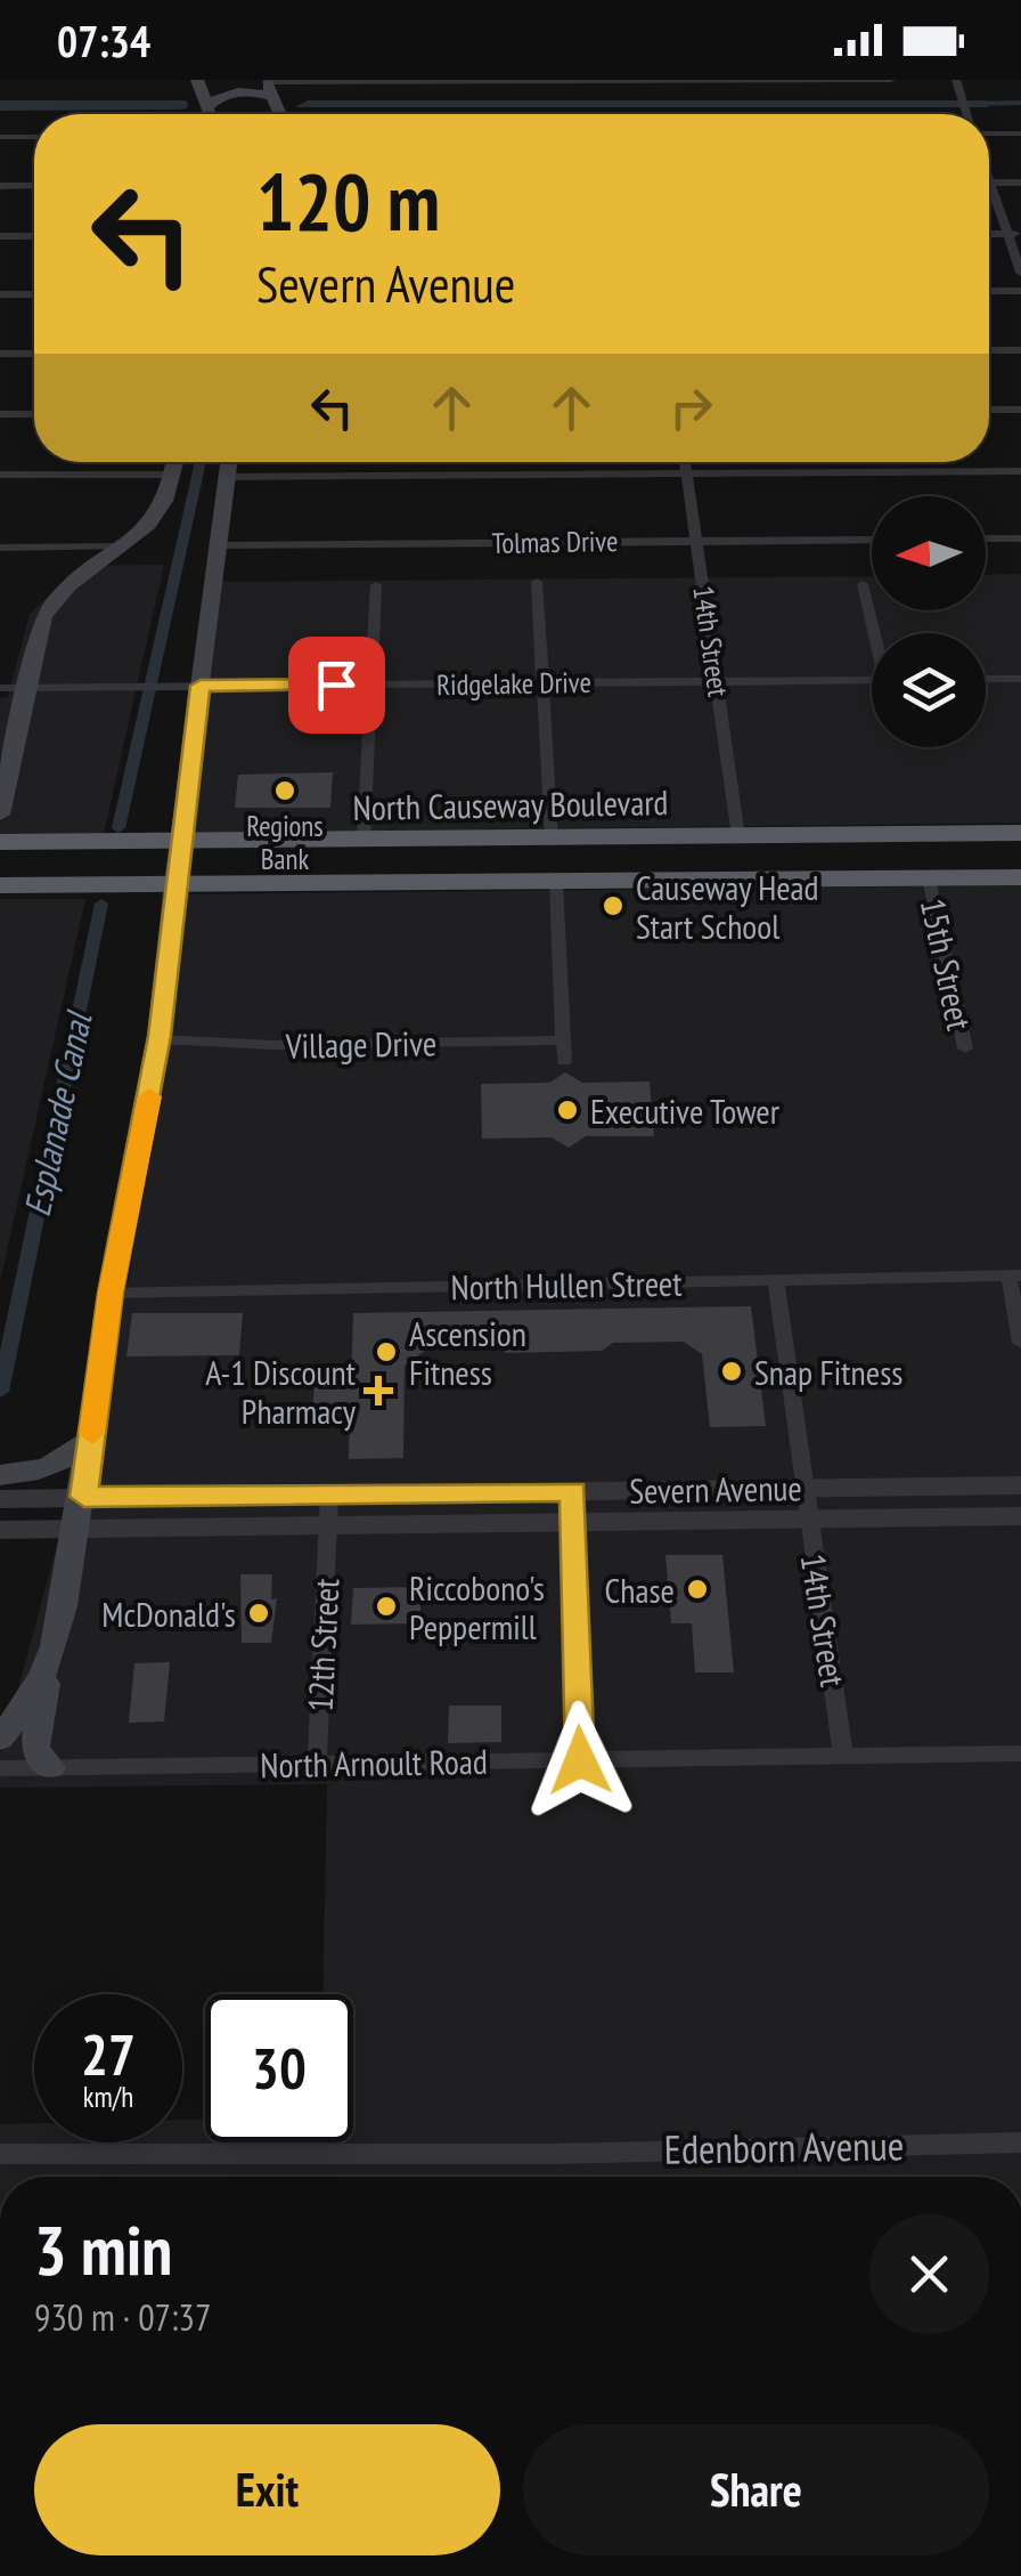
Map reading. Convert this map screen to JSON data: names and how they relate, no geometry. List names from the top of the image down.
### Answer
{
  "streets": {
    "highway": ["North Causeway Boulevard"],
    "street": [
      "Tolmas Drive",
      "14th Street",
      "Ridgelake Drive",
      "15th Street",
      "Village Drive",
      "North Hullen Street",
      "Severn Avenue",
      "12th Street",
      "North Arnoult Road",
      "Edenborn Avenue"
    ]
  },
  "crossings": [
    ["Tolmas Drive", "14th Street"],
    ["14th Street", "Ridgelake Drive"],
    ["14th Street", "North Causeway Boulevard"],
    ["14th Street", "North Hullen Street"],
    ["14th Street", "Severn Avenue"],
    ["14th Street", "North Arnoult Road"],
    ["Severn Avenue", "12th Street"],
    ["12th Street", "North Arnoult Road"]
  ],
  "water": ["Esplanade Canal"],
  "places": {
    "other": [
      "Regions Bank",
      "Causeway Head Start School",
      "Executive Tower",
      "Ascension Fitness",
      "Snap Fitness",
      "Chase",
      "Riccobono's Peppermill",
      "McDonald's"
    ],
    "health": ["A-1 Discount Pharmacy"]
  },
  "north": "left",
  "page": {
    "status": "07:34",
    "turn": ["120 m", "Severn Avenue"],
    "speed": "27 km/h",
    "limit": "30",
    "heading": ["3 min", "930 m · 07:37"],
    "buttons": ["Exit", "Share"]
  }
}
